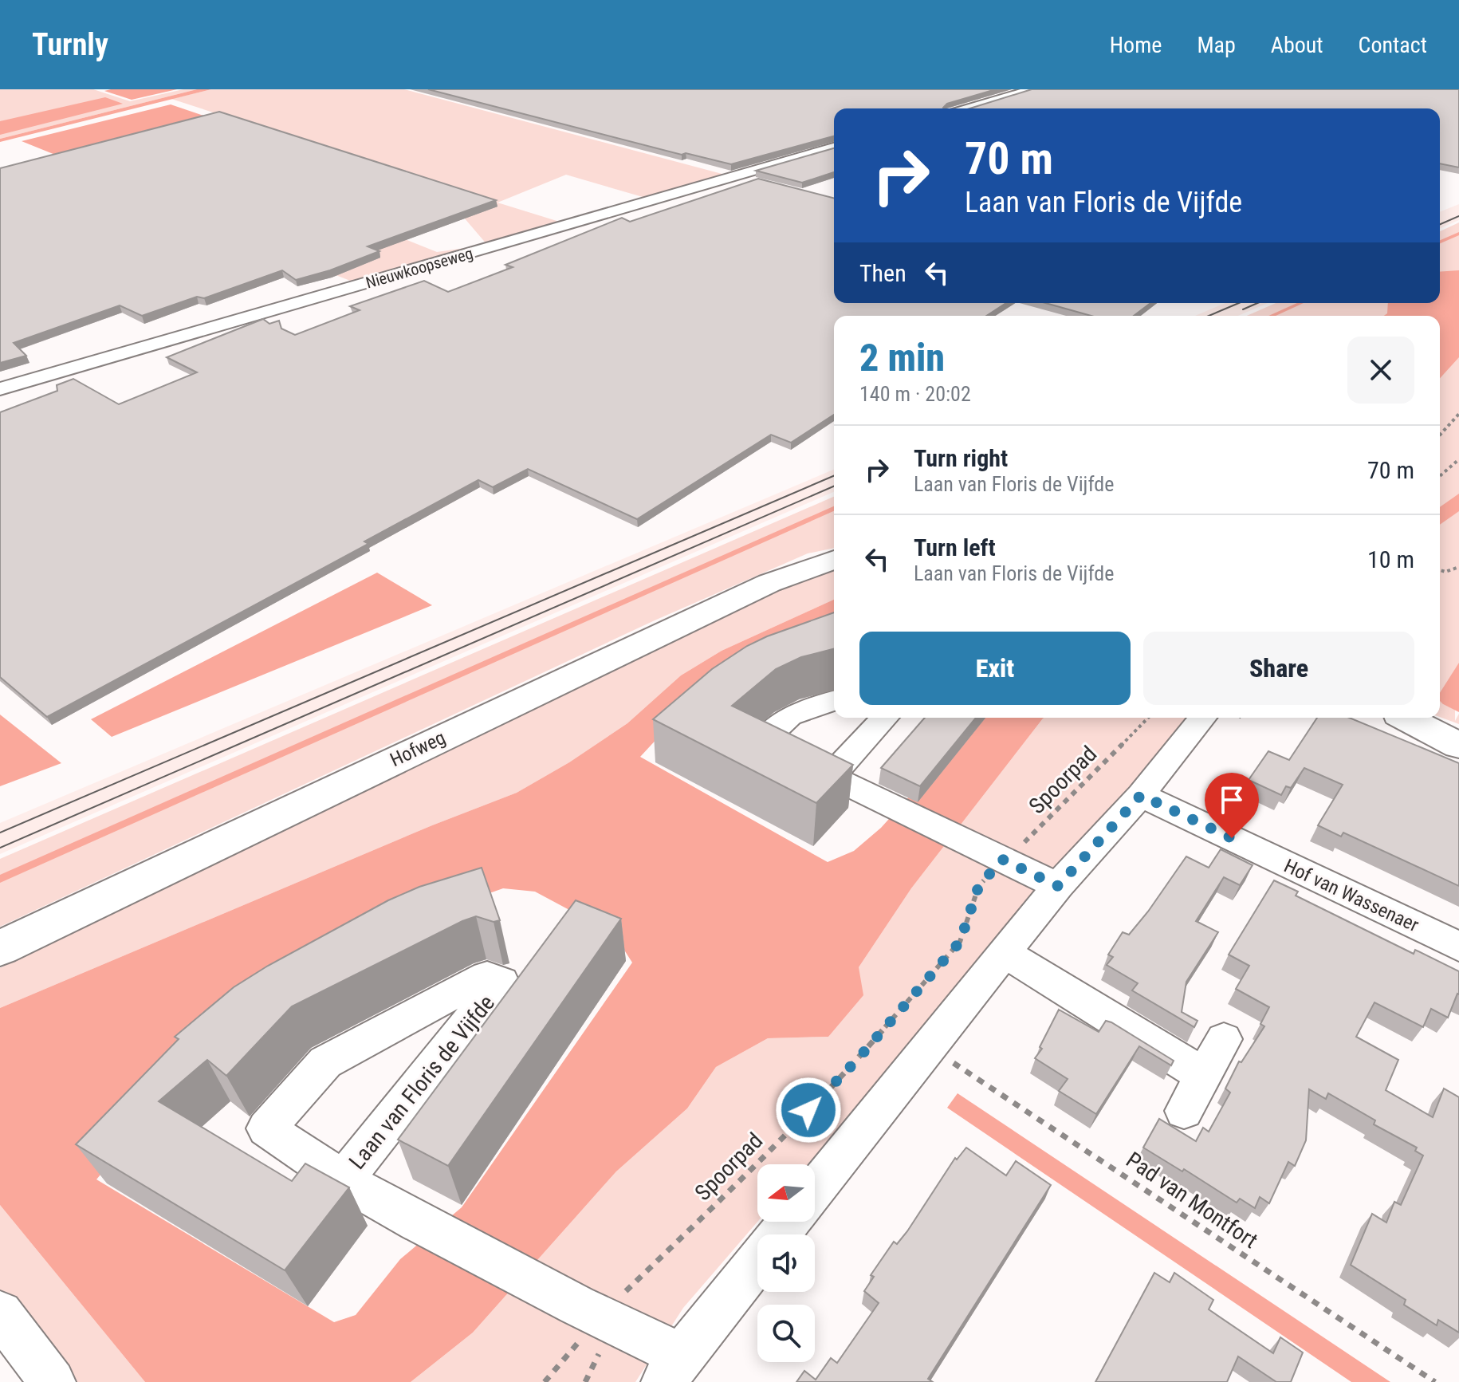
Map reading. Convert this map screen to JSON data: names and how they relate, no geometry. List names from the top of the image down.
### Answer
{
  "streets": {
    "main road": ["Hofweg"],
    "street": ["Nieuwkoopseweg", "Hof van Wassenaer", "Laan van Floris de Vijfde"],
    "path": ["Spoorpad", "Pad van Montfort"]
  },
  "crossings": [
    ["Spoorpad", "Laan van Floris de Vijfde"]
  ],
  "north": "left",
  "page": {
    "header": "Turnly",
    "nav": [
      "Home",
      "Map",
      "About",
      "Contact"
    ],
    "turn": ["70 m", "Laan van Floris de Vijfde"],
    "then": "Then",
    "heading": ["2 min", "140 m · 20:02"],
    "list": [
      {
        "name": "Turn right",
        "note": "Laan van Floris de Vijfde",
        "value": "70 m"
      },
      {
        "name": "Turn left",
        "note": "Laan van Floris de Vijfde",
        "value": "10 m"
      }
    ],
    "buttons": ["Exit", "Share"]
  }
}
